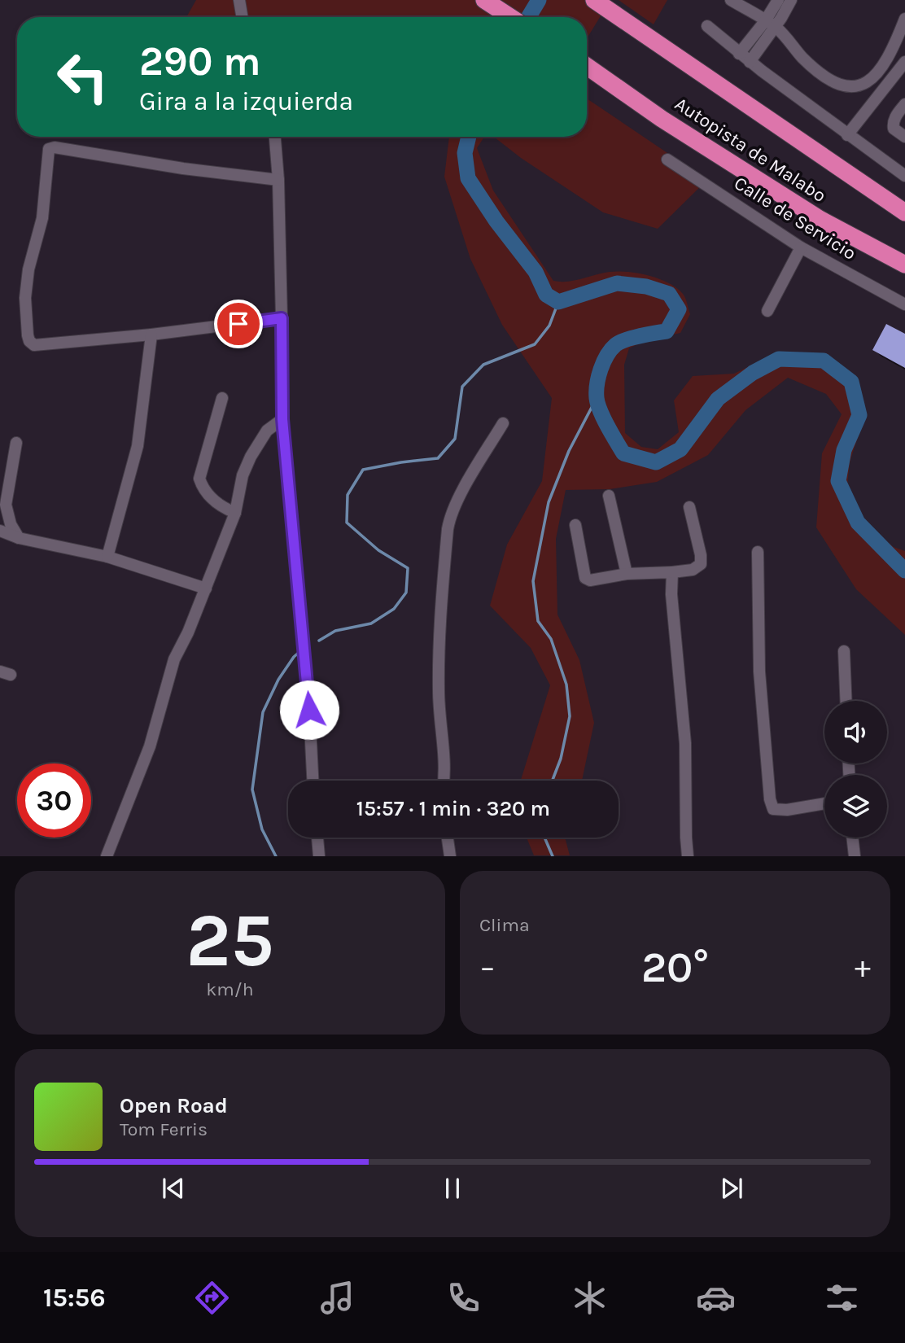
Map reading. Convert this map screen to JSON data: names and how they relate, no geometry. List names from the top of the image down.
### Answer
{
  "streets": {
    "highway": ["Autopista de Malabo"],
    "street": ["Calle de Servicio"]
  },
  "page": {
    "turn": ["290 m", "Gira a la izquierda"],
    "limit": "30",
    "trip": "15:57 · 1 min · 320 m",
    "tile": [
      ["25", "km/h"],
      "Clima"
    ],
    "heat": ["−", "20°", "+"],
    "song": ["Open Road", "Tom Ferris"],
    "tabs": "15:56"
  }
}
